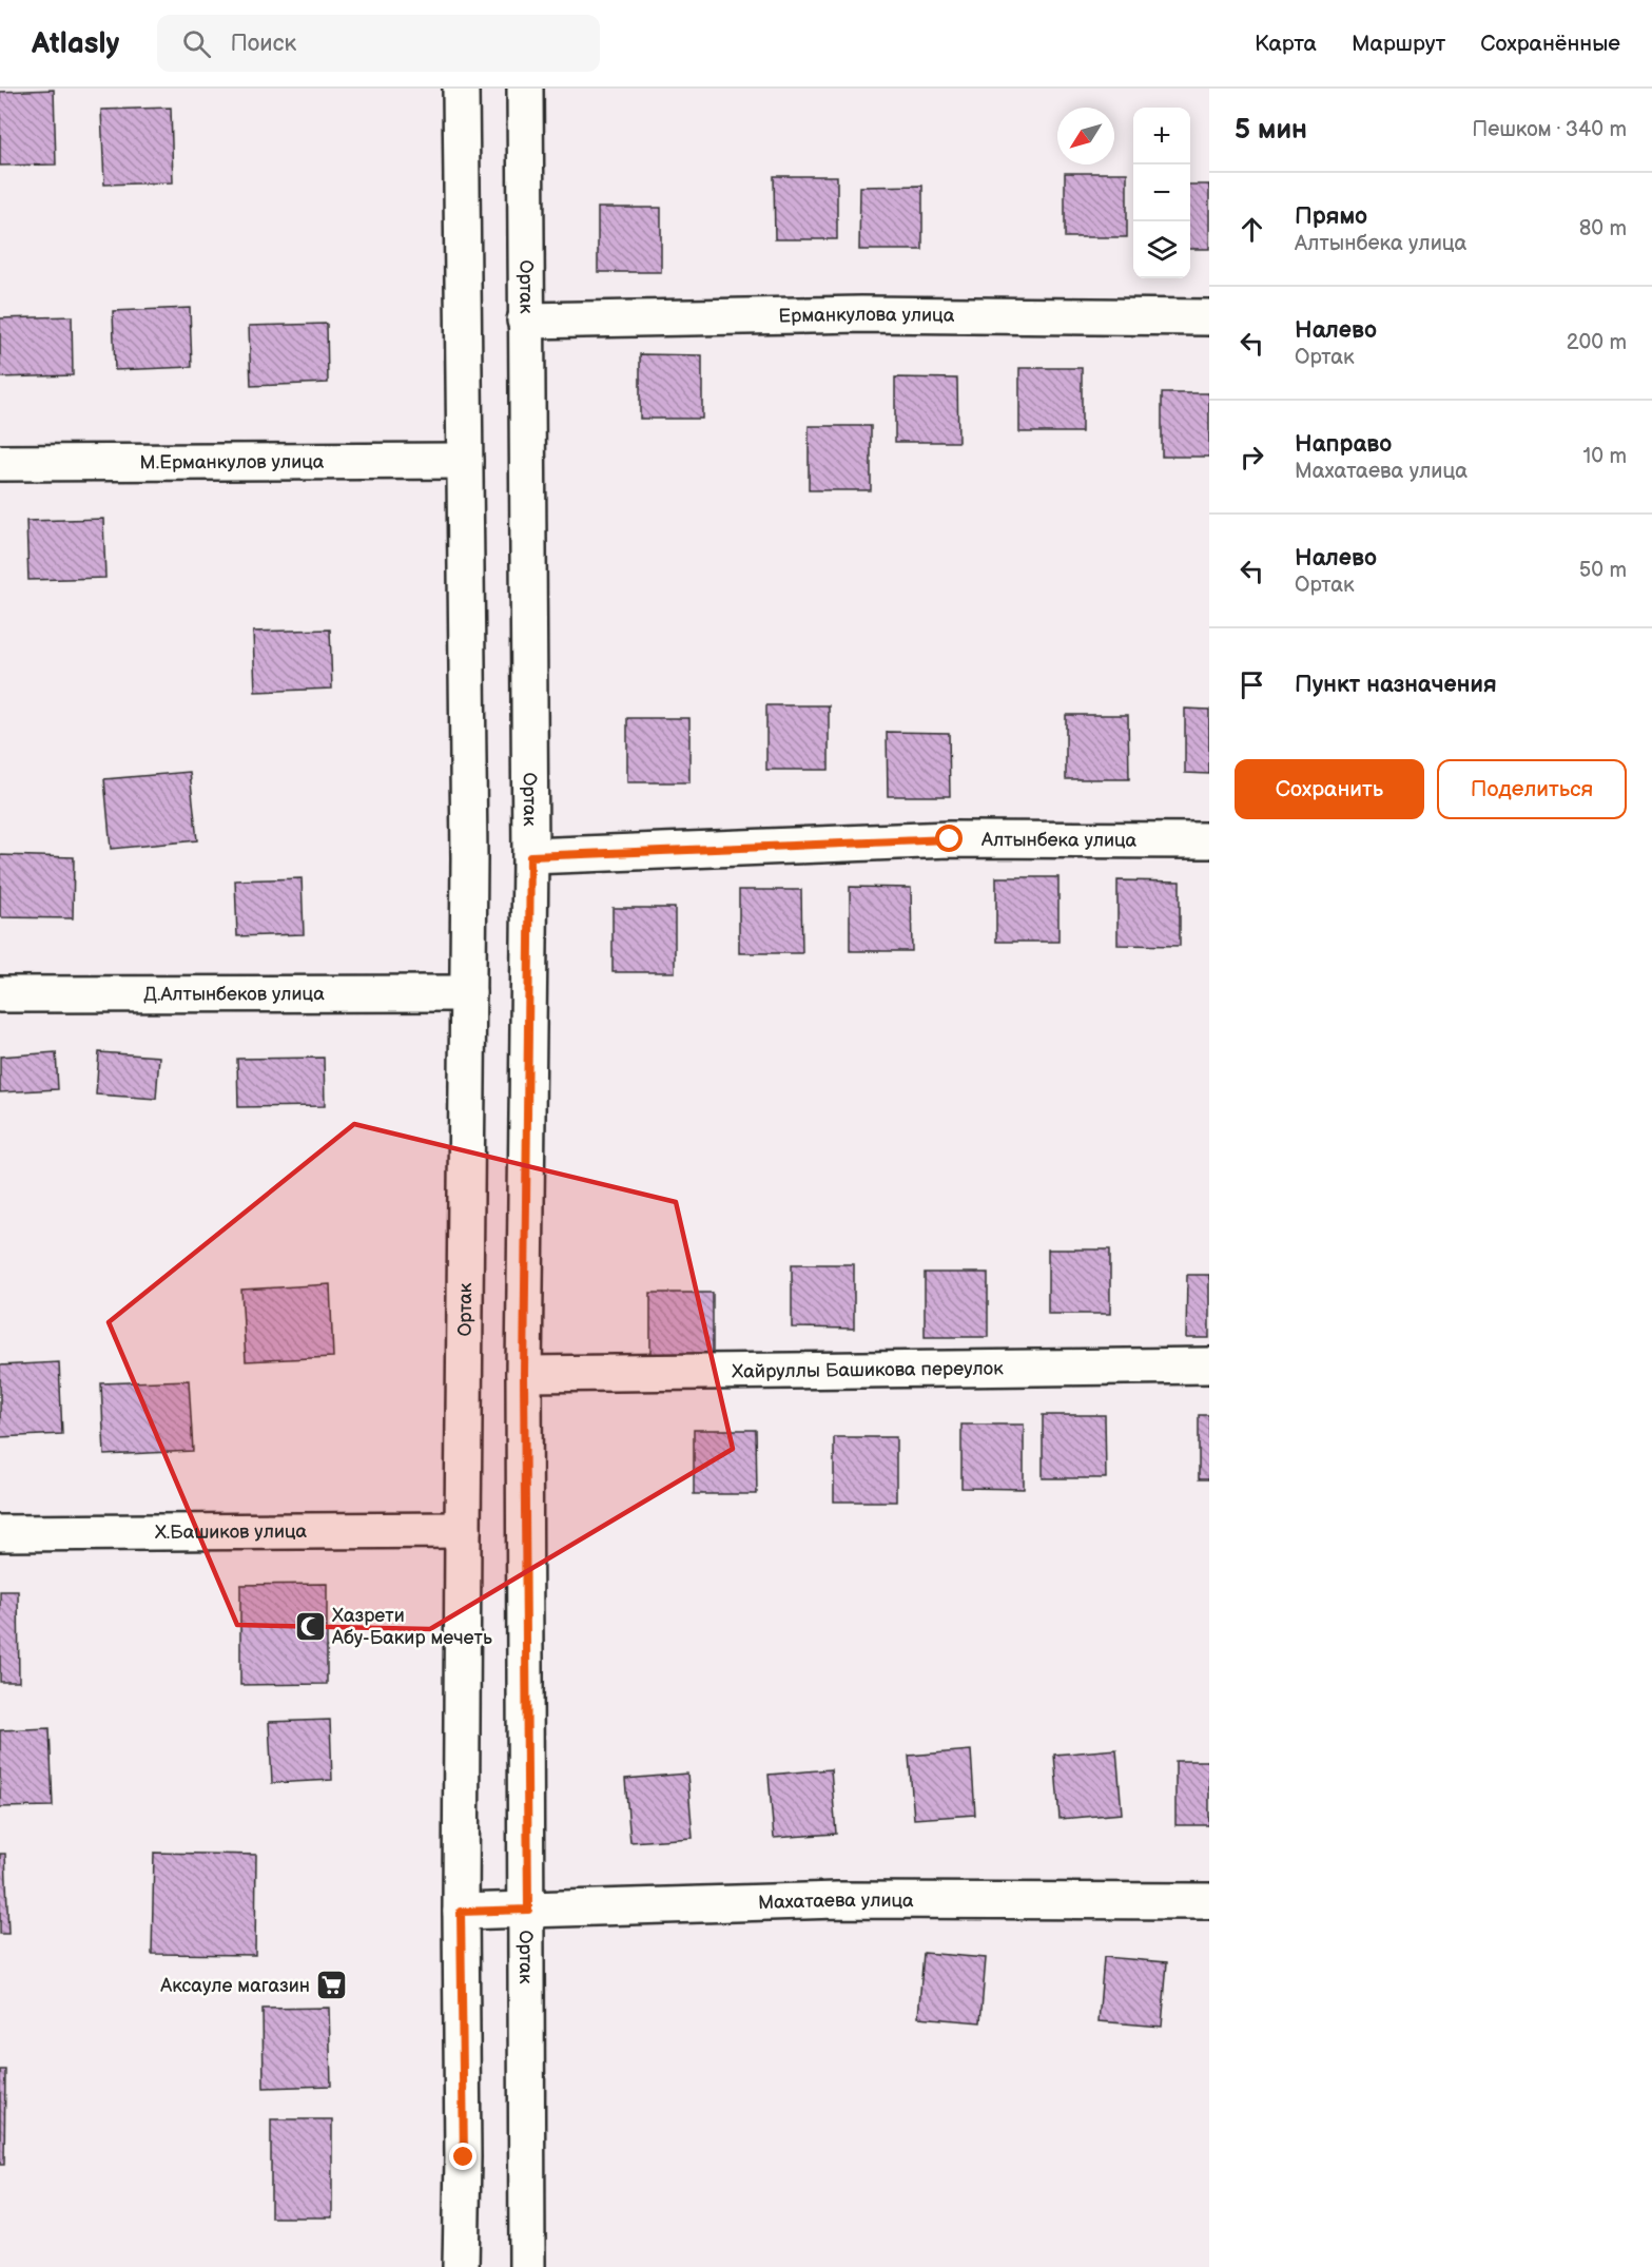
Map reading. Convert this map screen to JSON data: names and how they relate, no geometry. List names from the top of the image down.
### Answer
{
  "streets": {
    "street": [
      "Ортак",
      "Ерманкулова улица",
      "М.Ерманкулов улица",
      "Алтынбека улица",
      "Д.Алтынбеков улица",
      "Хайруллы Башикова переулок",
      "Х.Башиков улица",
      "Махатаева улица"
    ]
  },
  "crossings": [
    ["Ортак", "Ерманкулова улица"],
    ["Ортак", "М.Ерманкулов улица"],
    ["Ортак", "Алтынбека улица"],
    ["Ортак", "Д.Алтынбеков улица"],
    ["Ортак", "Хайруллы Башикова переулок"],
    ["Ортак", "Х.Башиков улица"],
    ["Ортак", "Махатаева улица"]
  ],
  "places": {
    "mosque": ["Хазрети Абу-Бакир мечеть"],
    "supermarket": ["Аксауле магазин"]
  },
  "north": "bottom left",
  "page": {
    "header": "Atlasly",
    "search": "Поиск",
    "nav": ["Карта", "Маршрут", "Сохранённые"],
    "heading": ["5 мин", "Пешком · 340 m"],
    "map_buttons": ["+", "−"],
    "list": [
      ["Прямо", "Алтынбека улица", "80 m"],
      ["Налево", "Ортак", "200 m"],
      ["Направо", "Махатаева улица", "10 m"],
      ["Налево", "Ортак", "50 m"],
      "Пункт назначения"
    ],
    "buttons": ["Сохранить", "Поделиться"]
  }
}
